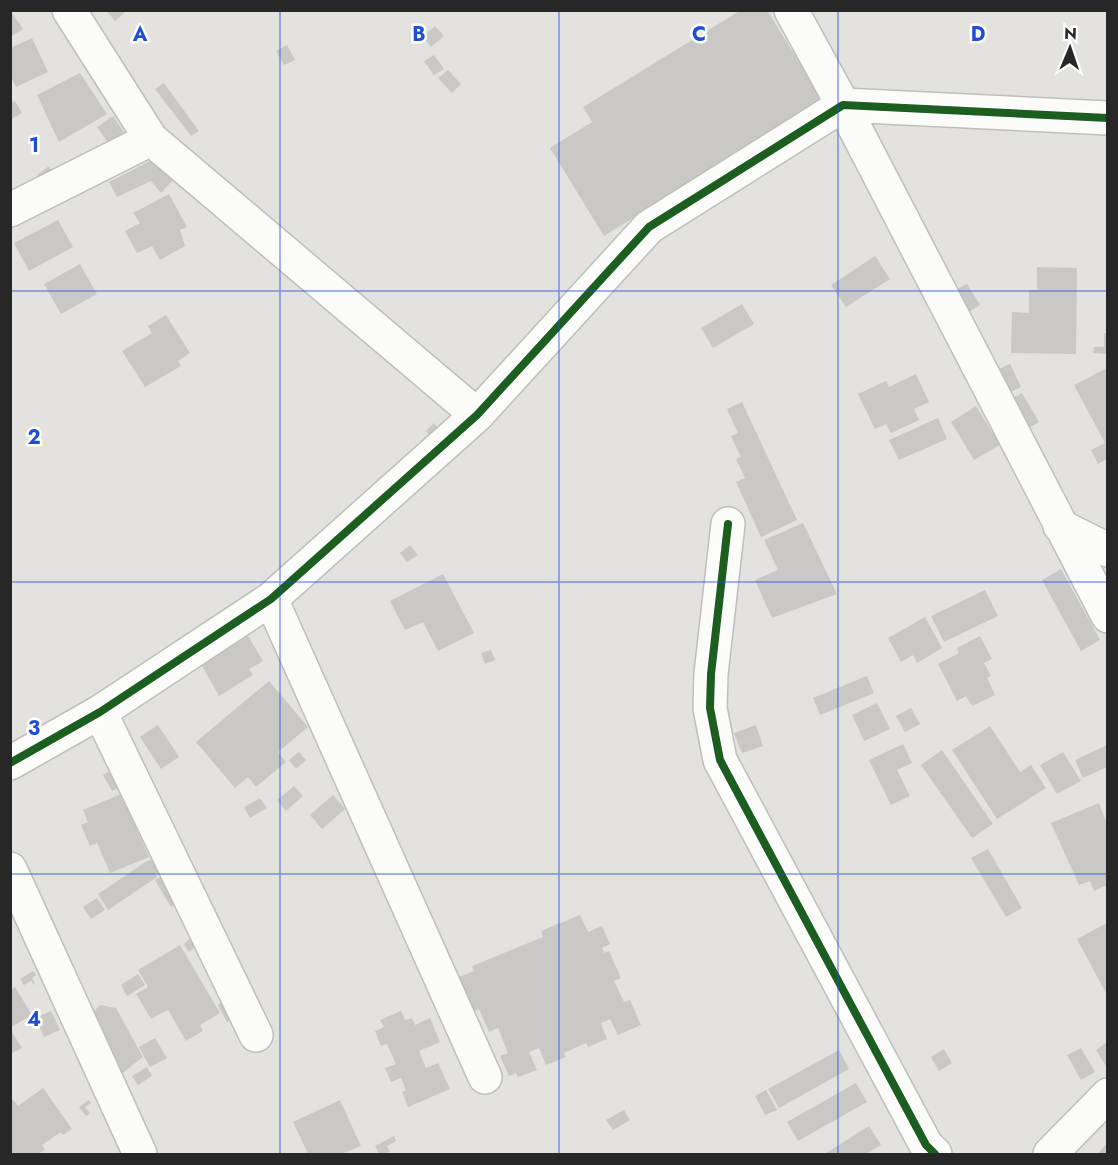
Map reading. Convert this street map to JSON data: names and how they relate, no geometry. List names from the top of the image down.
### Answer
{
  "north": "top",
  "grid": {
    "columns": [
      "A",
      "B",
      "C",
      "D"
    ],
    "rows": [
      "1",
      "2",
      "3",
      "4"
    ]
  }
}
